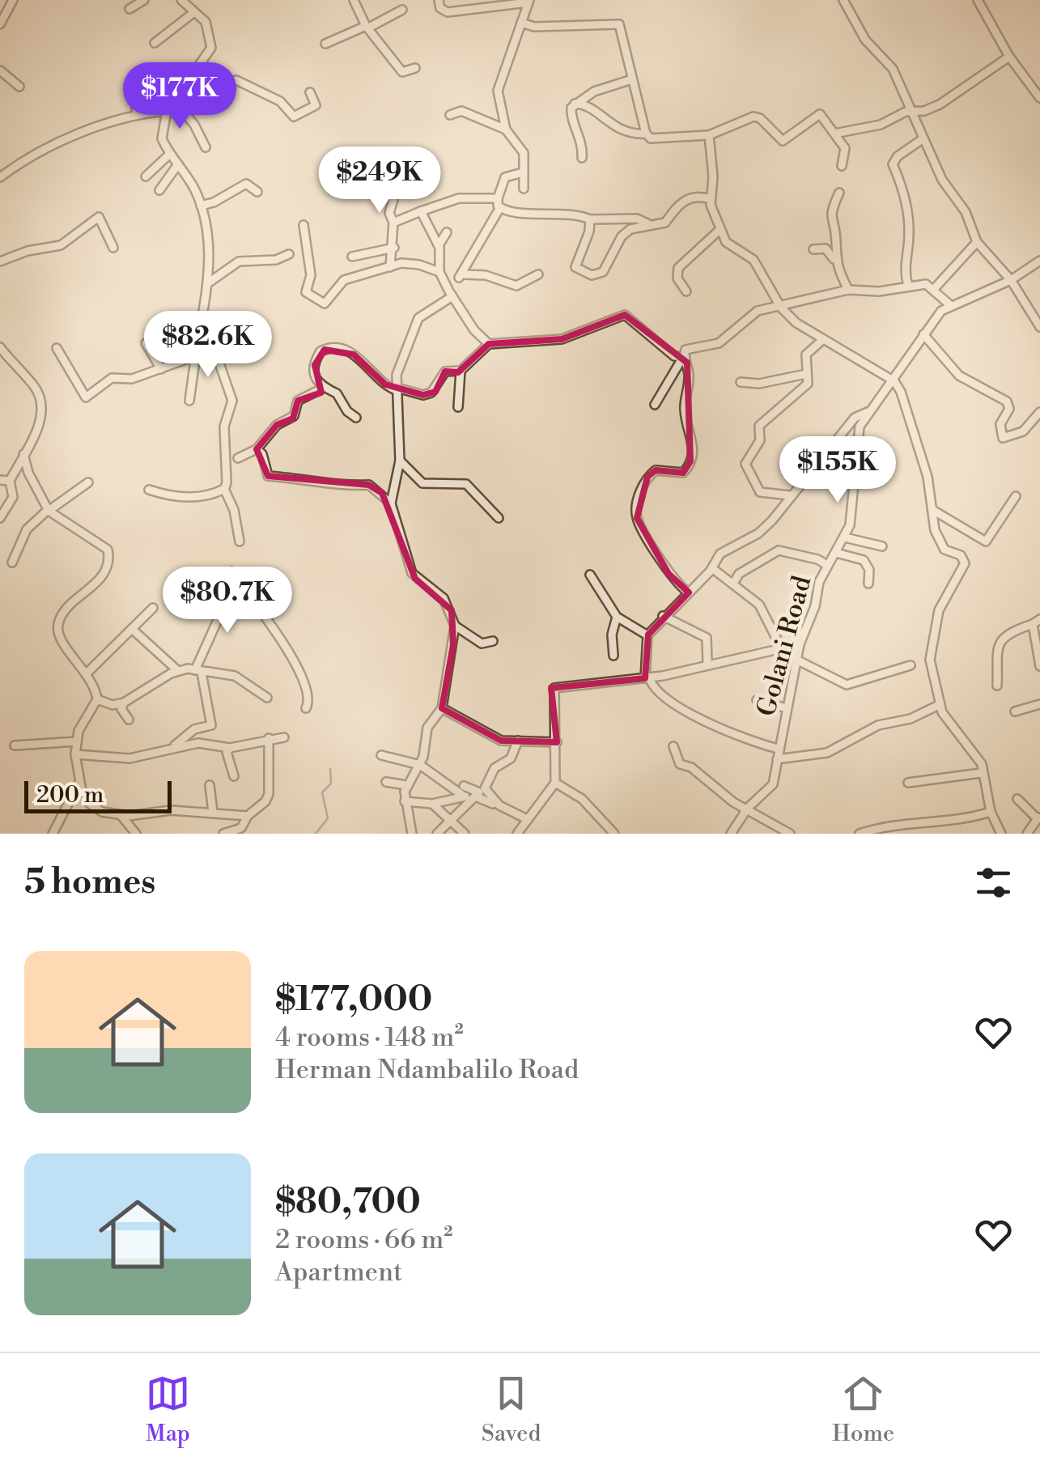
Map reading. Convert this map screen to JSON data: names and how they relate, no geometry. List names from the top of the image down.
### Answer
{
  "streets": {
    "street": ["Golani Road"]
  },
  "scale_bar": "200 m",
  "page": {
    "price": [
      "$177K",
      "$249K",
      "$82.6K",
      "$155K",
      "$80.7K"
    ],
    "scale": "200 m",
    "heading": "5 homes",
    "list": [
      {
        "name": "$177,000",
        "note": "4 rooms · 148 m² · Herman Ndambalilo Road"
      },
      {
        "name": "$80,700",
        "note": "2 rooms · 66 m² · Apartment"
      }
    ],
    "tabs": ["Map", "Saved", "Home"]
  }
}
